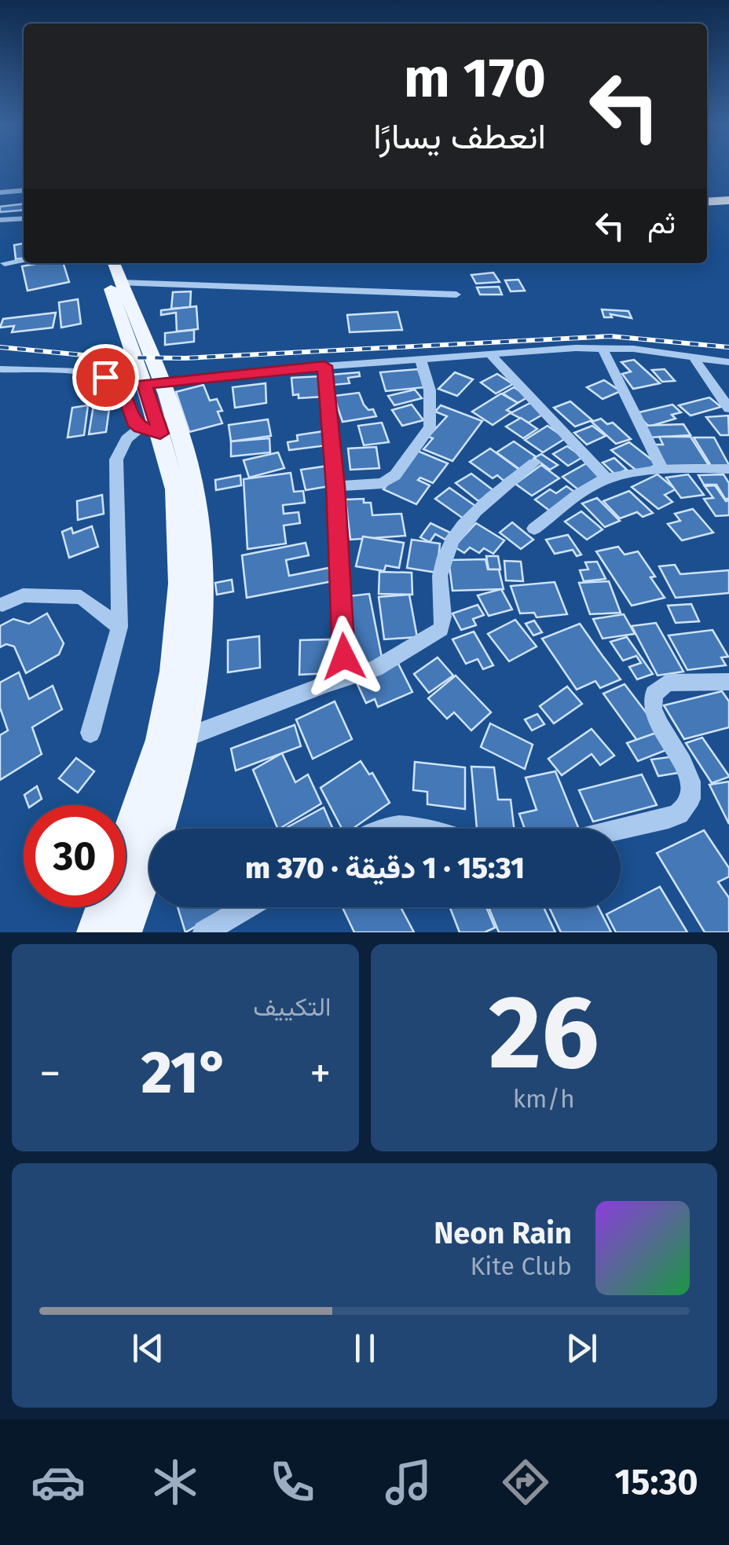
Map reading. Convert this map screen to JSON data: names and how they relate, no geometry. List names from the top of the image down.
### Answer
{
  "page": {
    "turn": ["170 m", "انعطف يسارًا"],
    "then": "ثم",
    "limit": "30",
    "trip": "15:31 · 1 دقيقة · 370 m",
    "tile": [
      ["26", "km/h"],
      "التكييف"
    ],
    "heat": ["−", "21°", "+"],
    "song": ["Neon Rain", "Kite Club"],
    "tabs": "15:30"
  }
}
